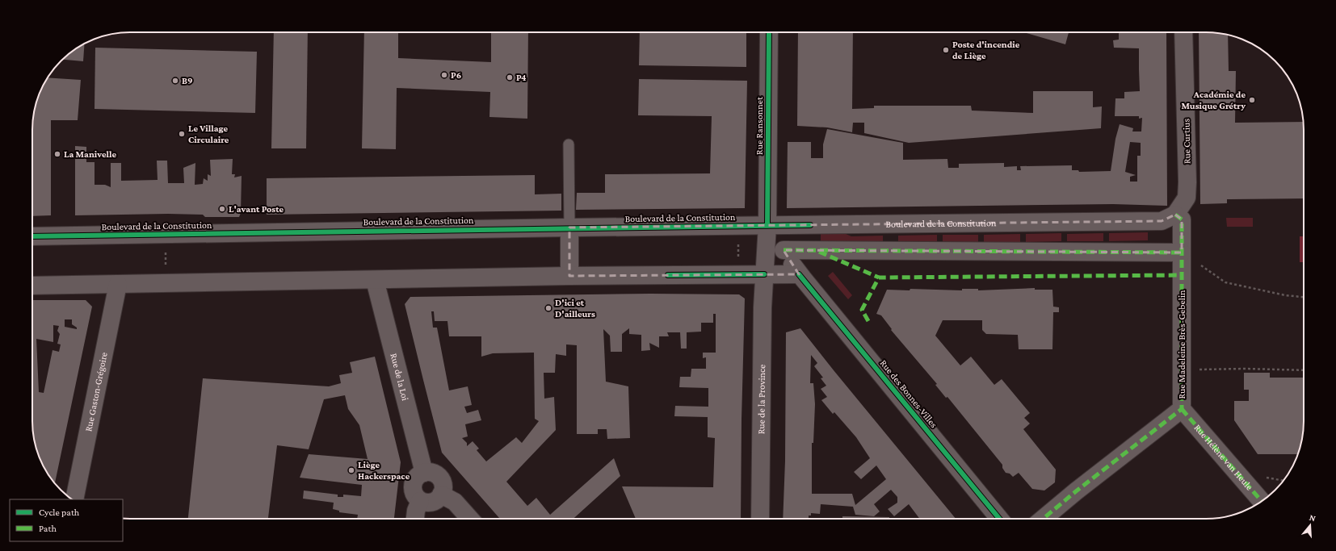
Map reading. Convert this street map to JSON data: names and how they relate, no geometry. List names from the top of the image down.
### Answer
{
  "streets": {
    "street": [
      "Rue Ransonnet",
      "Rue Curtius",
      "Boulevard de la Constitution",
      "Rue Madeleine Brès-Gebelin",
      "Rue de la Loi",
      "Rue Gaston-Grégoire",
      "Rue des Bonnes-Villes",
      "Rue de la Province",
      "Rue Hélène van Heule"
    ]
  },
  "crossings": [
    ["Rue Ransonnet", "Boulevard de la Constitution"],
    ["Rue Ransonnet", "Rue des Bonnes-Villes"],
    ["Rue Ransonnet", "Rue de la Province"],
    ["Rue Curtius", "Boulevard de la Constitution"],
    ["Rue Curtius", "Rue Madeleine Brès-Gebelin"],
    ["Boulevard de la Constitution", "Rue Madeleine Brès-Gebelin"],
    ["Boulevard de la Constitution", "Rue des Bonnes-Villes"],
    ["Rue Madeleine Brès-Gebelin", "Rue Hélène van Heule"]
  ],
  "places": [
    "Poste d'incendie de Liège",
    "P6",
    "P4",
    "B9",
    "Académie de Musique Grétry",
    "Le Village Circulaire",
    "La Manivelle",
    "L'avant Poste",
    "D'ici et D'ailleurs",
    "Liège Hackerspace"
  ],
  "legend": ["Cycle path", "Path"],
  "north": "top"
}
